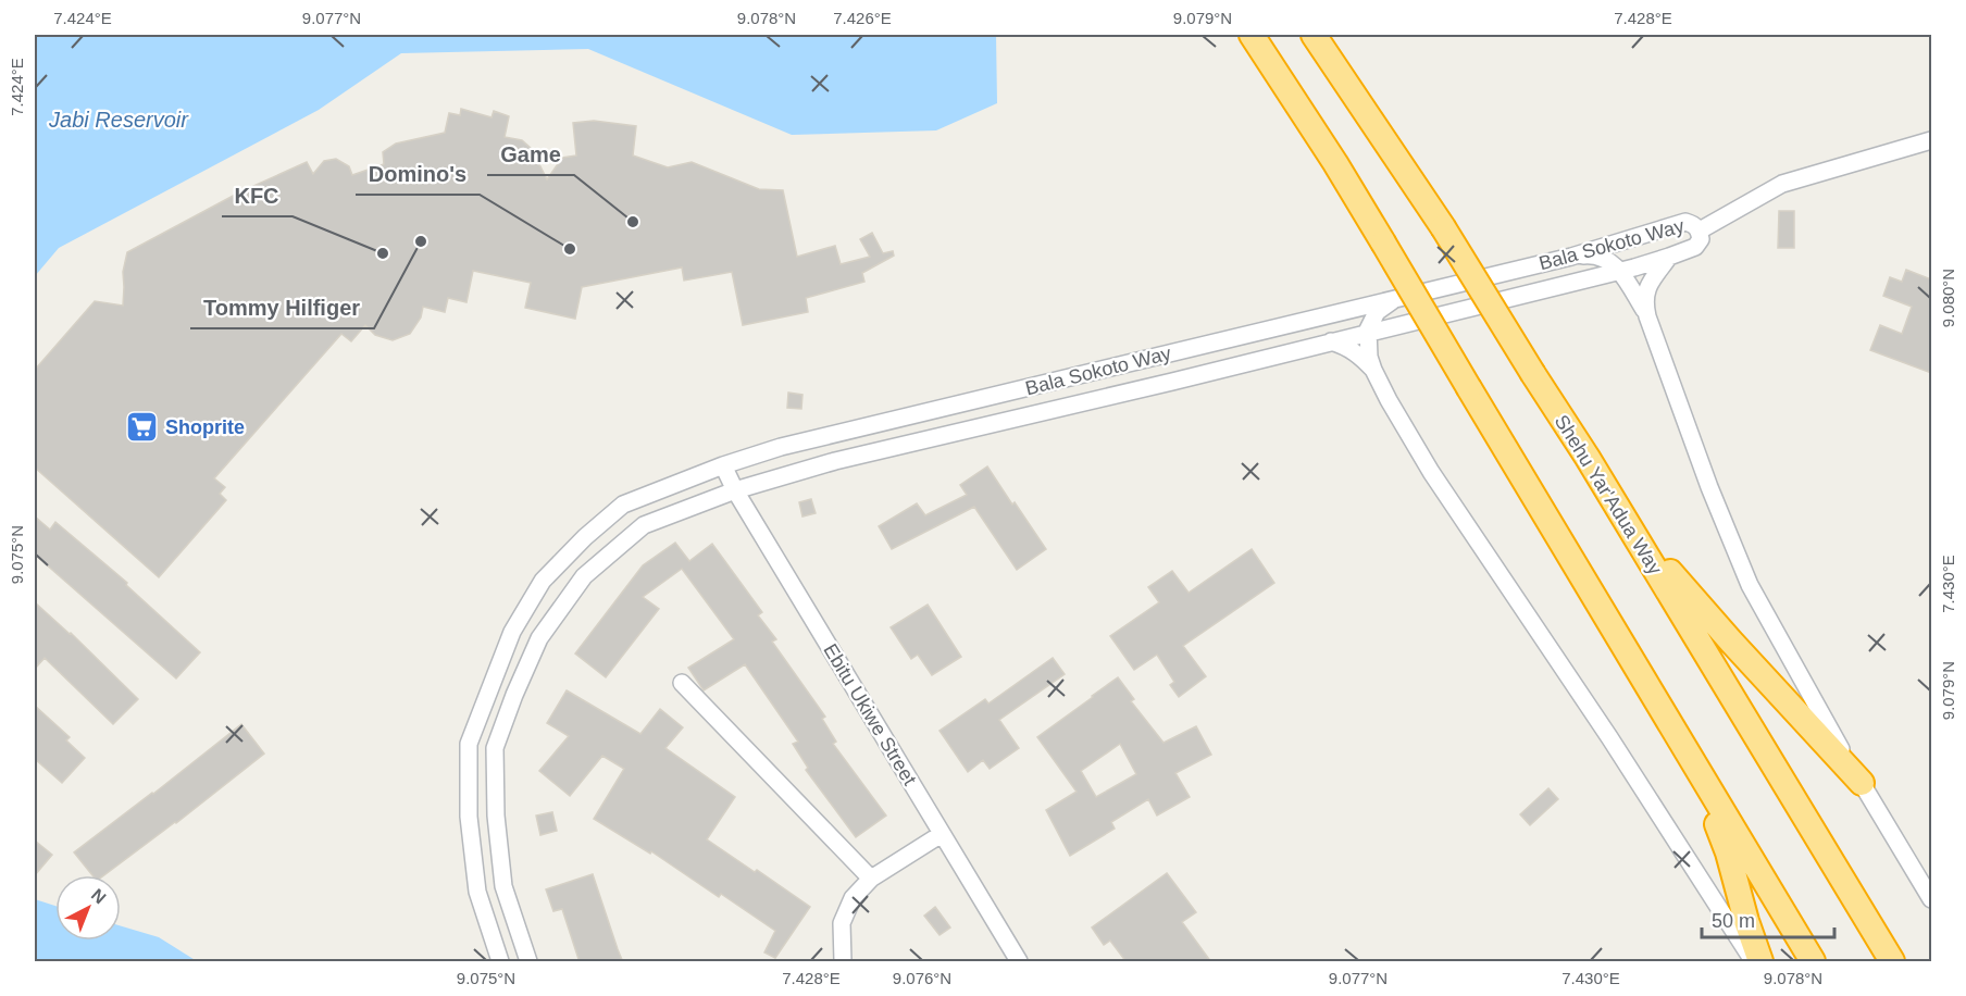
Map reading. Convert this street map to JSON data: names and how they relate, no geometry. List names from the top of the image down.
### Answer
{
  "streets": {
    "highway": ["Shehu Yar'Adua Way"],
    "street": ["Bala Sokoto Way", "Ebitu Ukiwe Street"]
  },
  "crossings": [
    ["Bala Sokoto Way", "Ebitu Ukiwe Street"]
  ],
  "water": ["Jabi Reservoir"],
  "places": {
    "other": [
      "Game",
      "Tommy Hilfiger",
      "Domino's",
      "KFC"
    ],
    "supermarket": ["Shoprite"]
  },
  "scale_bar": "50 m",
  "north": "top right",
  "coordinates": [
    "7.424°E",
    "9.077°N",
    "9.078°N",
    "7.426°E",
    "9.079°N",
    "7.428°E",
    "9.080°N",
    "9.075°N",
    "7.430°E",
    "9.076°N"
  ]
}
